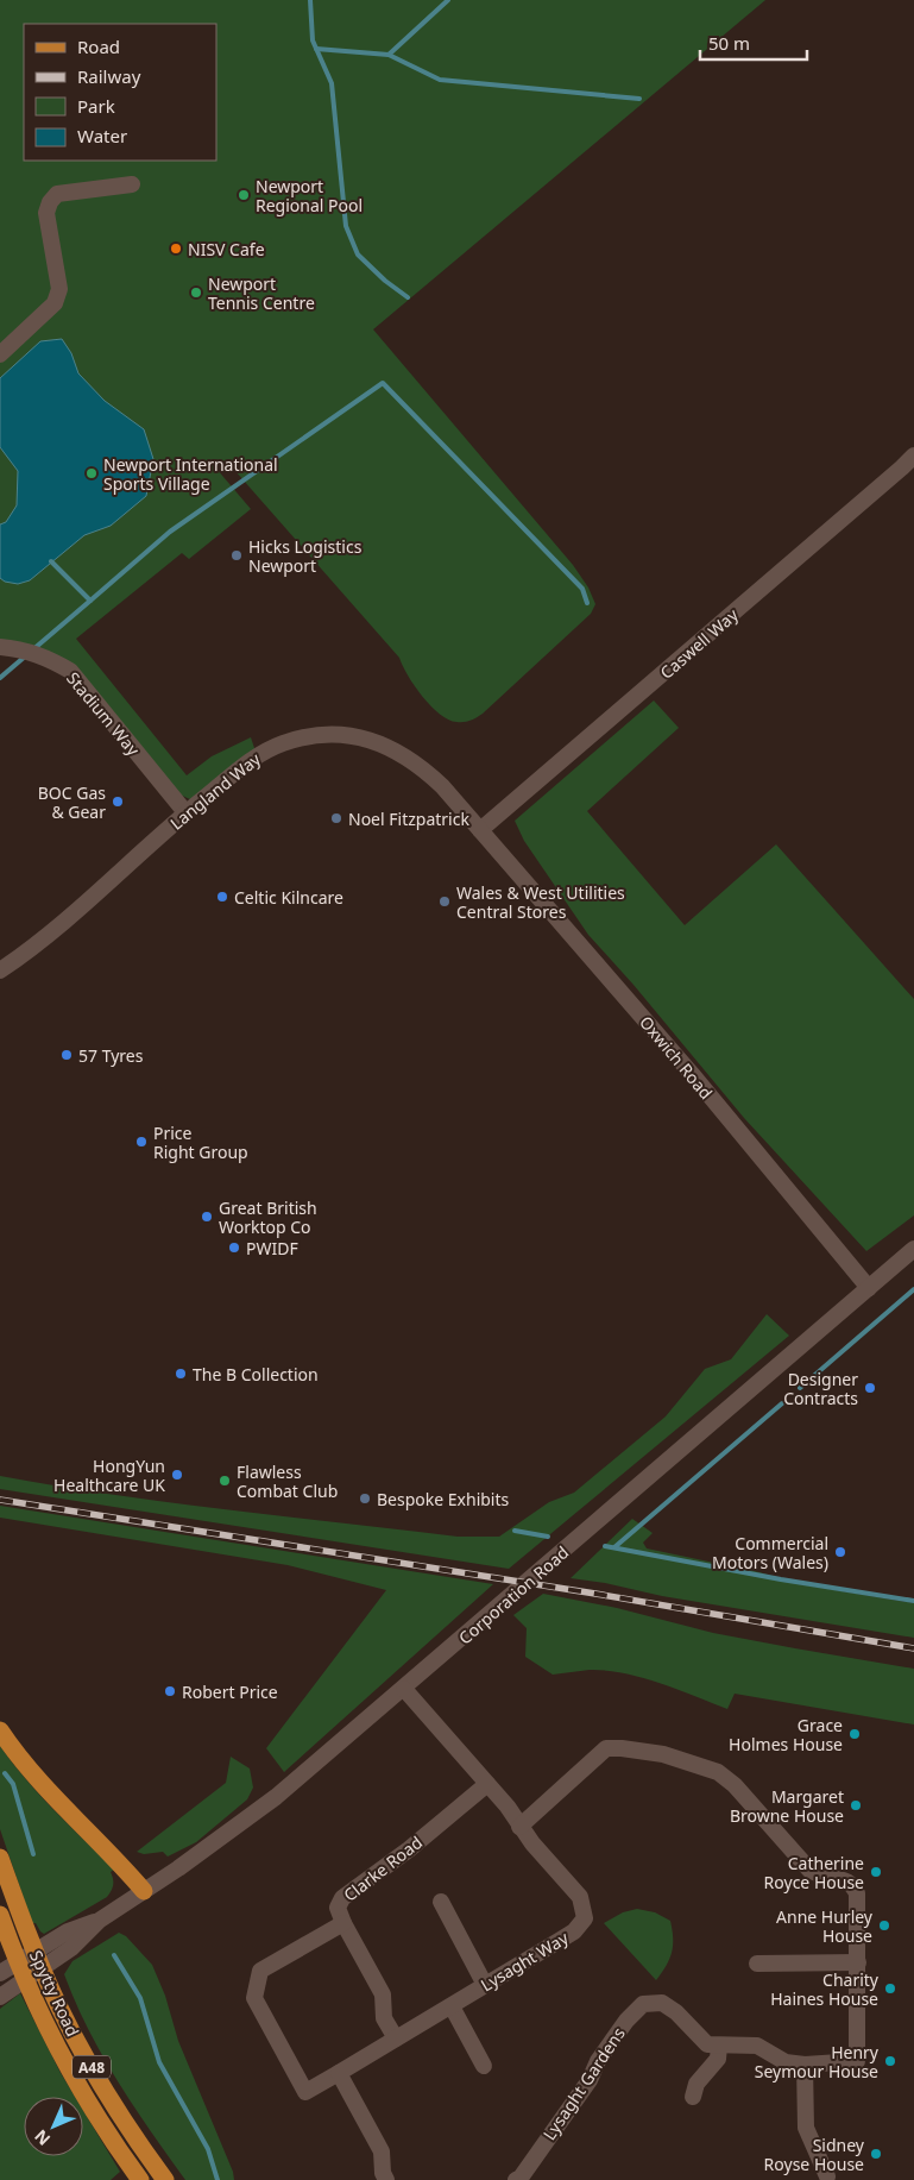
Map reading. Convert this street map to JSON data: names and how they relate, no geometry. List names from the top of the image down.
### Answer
{
  "streets": {
    "main road": ["Spytty Road", "A48"],
    "street": [
      "Caswell Way",
      "Stadium Way",
      "Langland Way",
      "Oxwich Road",
      "Corporation Road",
      "Clarke Road",
      "Lysaght Way",
      "Lysaght Gardens"
    ]
  },
  "crossings": [
    ["Caswell Way", "Langland Way"],
    ["Caswell Way", "Oxwich Road"],
    ["Stadium Way", "Langland Way"],
    ["Langland Way", "Oxwich Road"],
    ["Oxwich Road", "Corporation Road"],
    ["Corporation Road", "Lysaght Way"],
    ["Corporation Road", "Spytty Road"],
    ["Clarke Road", "Lysaght Way"],
    ["Spytty Road", "A48"]
  ],
  "places": [
    "Newport Regional Pool",
    "NISV Cafe",
    "Newport Tennis Centre",
    "Newport International Sports Village",
    "Hicks Logistics Newport",
    "BOC Gas & Gear",
    "Noel Fitzpatrick",
    "Celtic Kilncare",
    "Wales & West Utilities Central Stores",
    "57 Tyres",
    "Price Right Group",
    "Great British Worktop Co",
    "PWIDF",
    "The B Collection",
    "Designer Contracts",
    "HongYun Healthcare UK",
    "Flawless Combat Club",
    "Bespoke Exhibits",
    "Commercial Motors (Wales)",
    "Robert Price",
    "Grace Holmes House",
    "Margaret Browne House",
    "Catherine Royce House",
    "Anne Hurley House",
    "Charity Haines House",
    "Henry Seymour House",
    "Sidney Royse House"
  ],
  "legend": [
    "Road",
    "Railway",
    "Park",
    "Water"
  ],
  "scale_bar": "50 m",
  "north": "bottom left"
}
